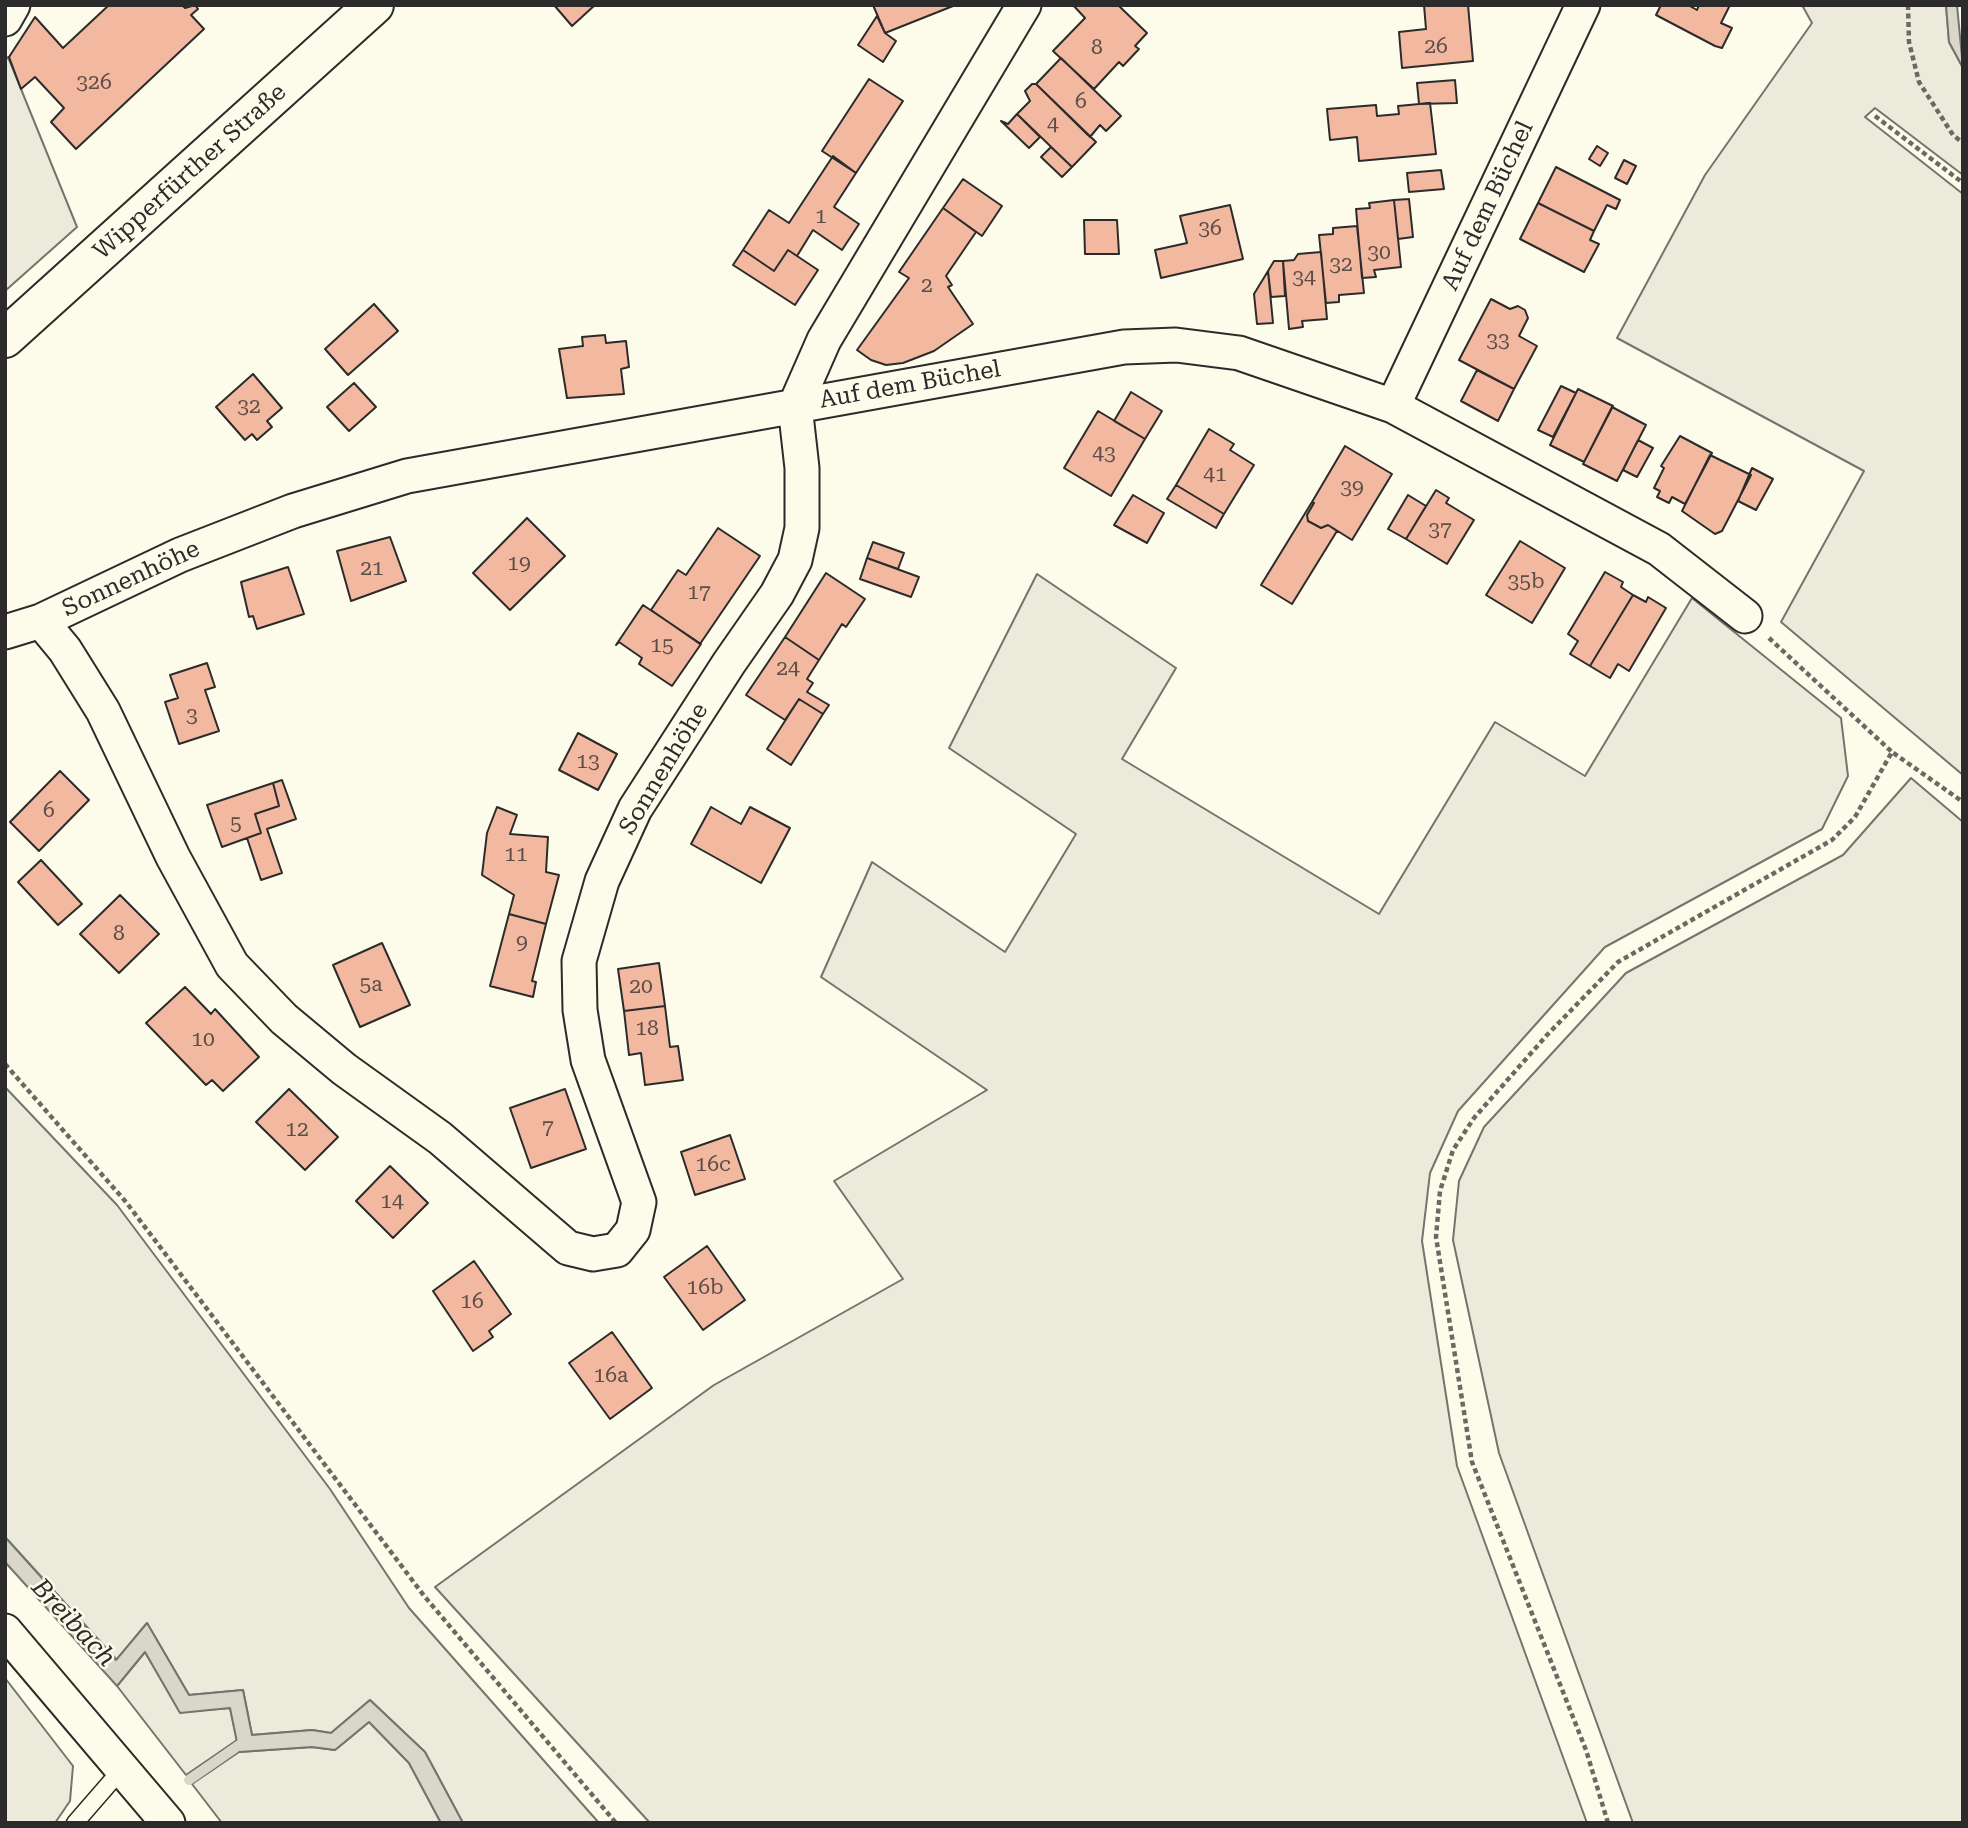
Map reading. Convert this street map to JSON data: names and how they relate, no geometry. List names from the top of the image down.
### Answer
{
  "streets": {
    "main road": ["Wipperfürther Straße"],
    "street": ["Auf dem Büchel", "Sonnenhöhe"]
  },
  "crossings": [
    ["Auf dem Büchel", "Sonnenhöhe"]
  ],
  "water": ["Breibach"],
  "house_numbers": [
    "26",
    "8",
    "326",
    "6",
    "4",
    "1",
    "36",
    "30",
    "32",
    "34",
    "2",
    "33",
    "32",
    "43",
    "41",
    "39",
    "37",
    "19",
    "21",
    "35b",
    "17",
    "15",
    "24",
    "3",
    "13",
    "6",
    "5",
    "11",
    "8",
    "9",
    "5a",
    "20",
    "18",
    "10",
    "7",
    "12",
    "16c",
    "14",
    "16b",
    "16",
    "16a"
  ]
}
